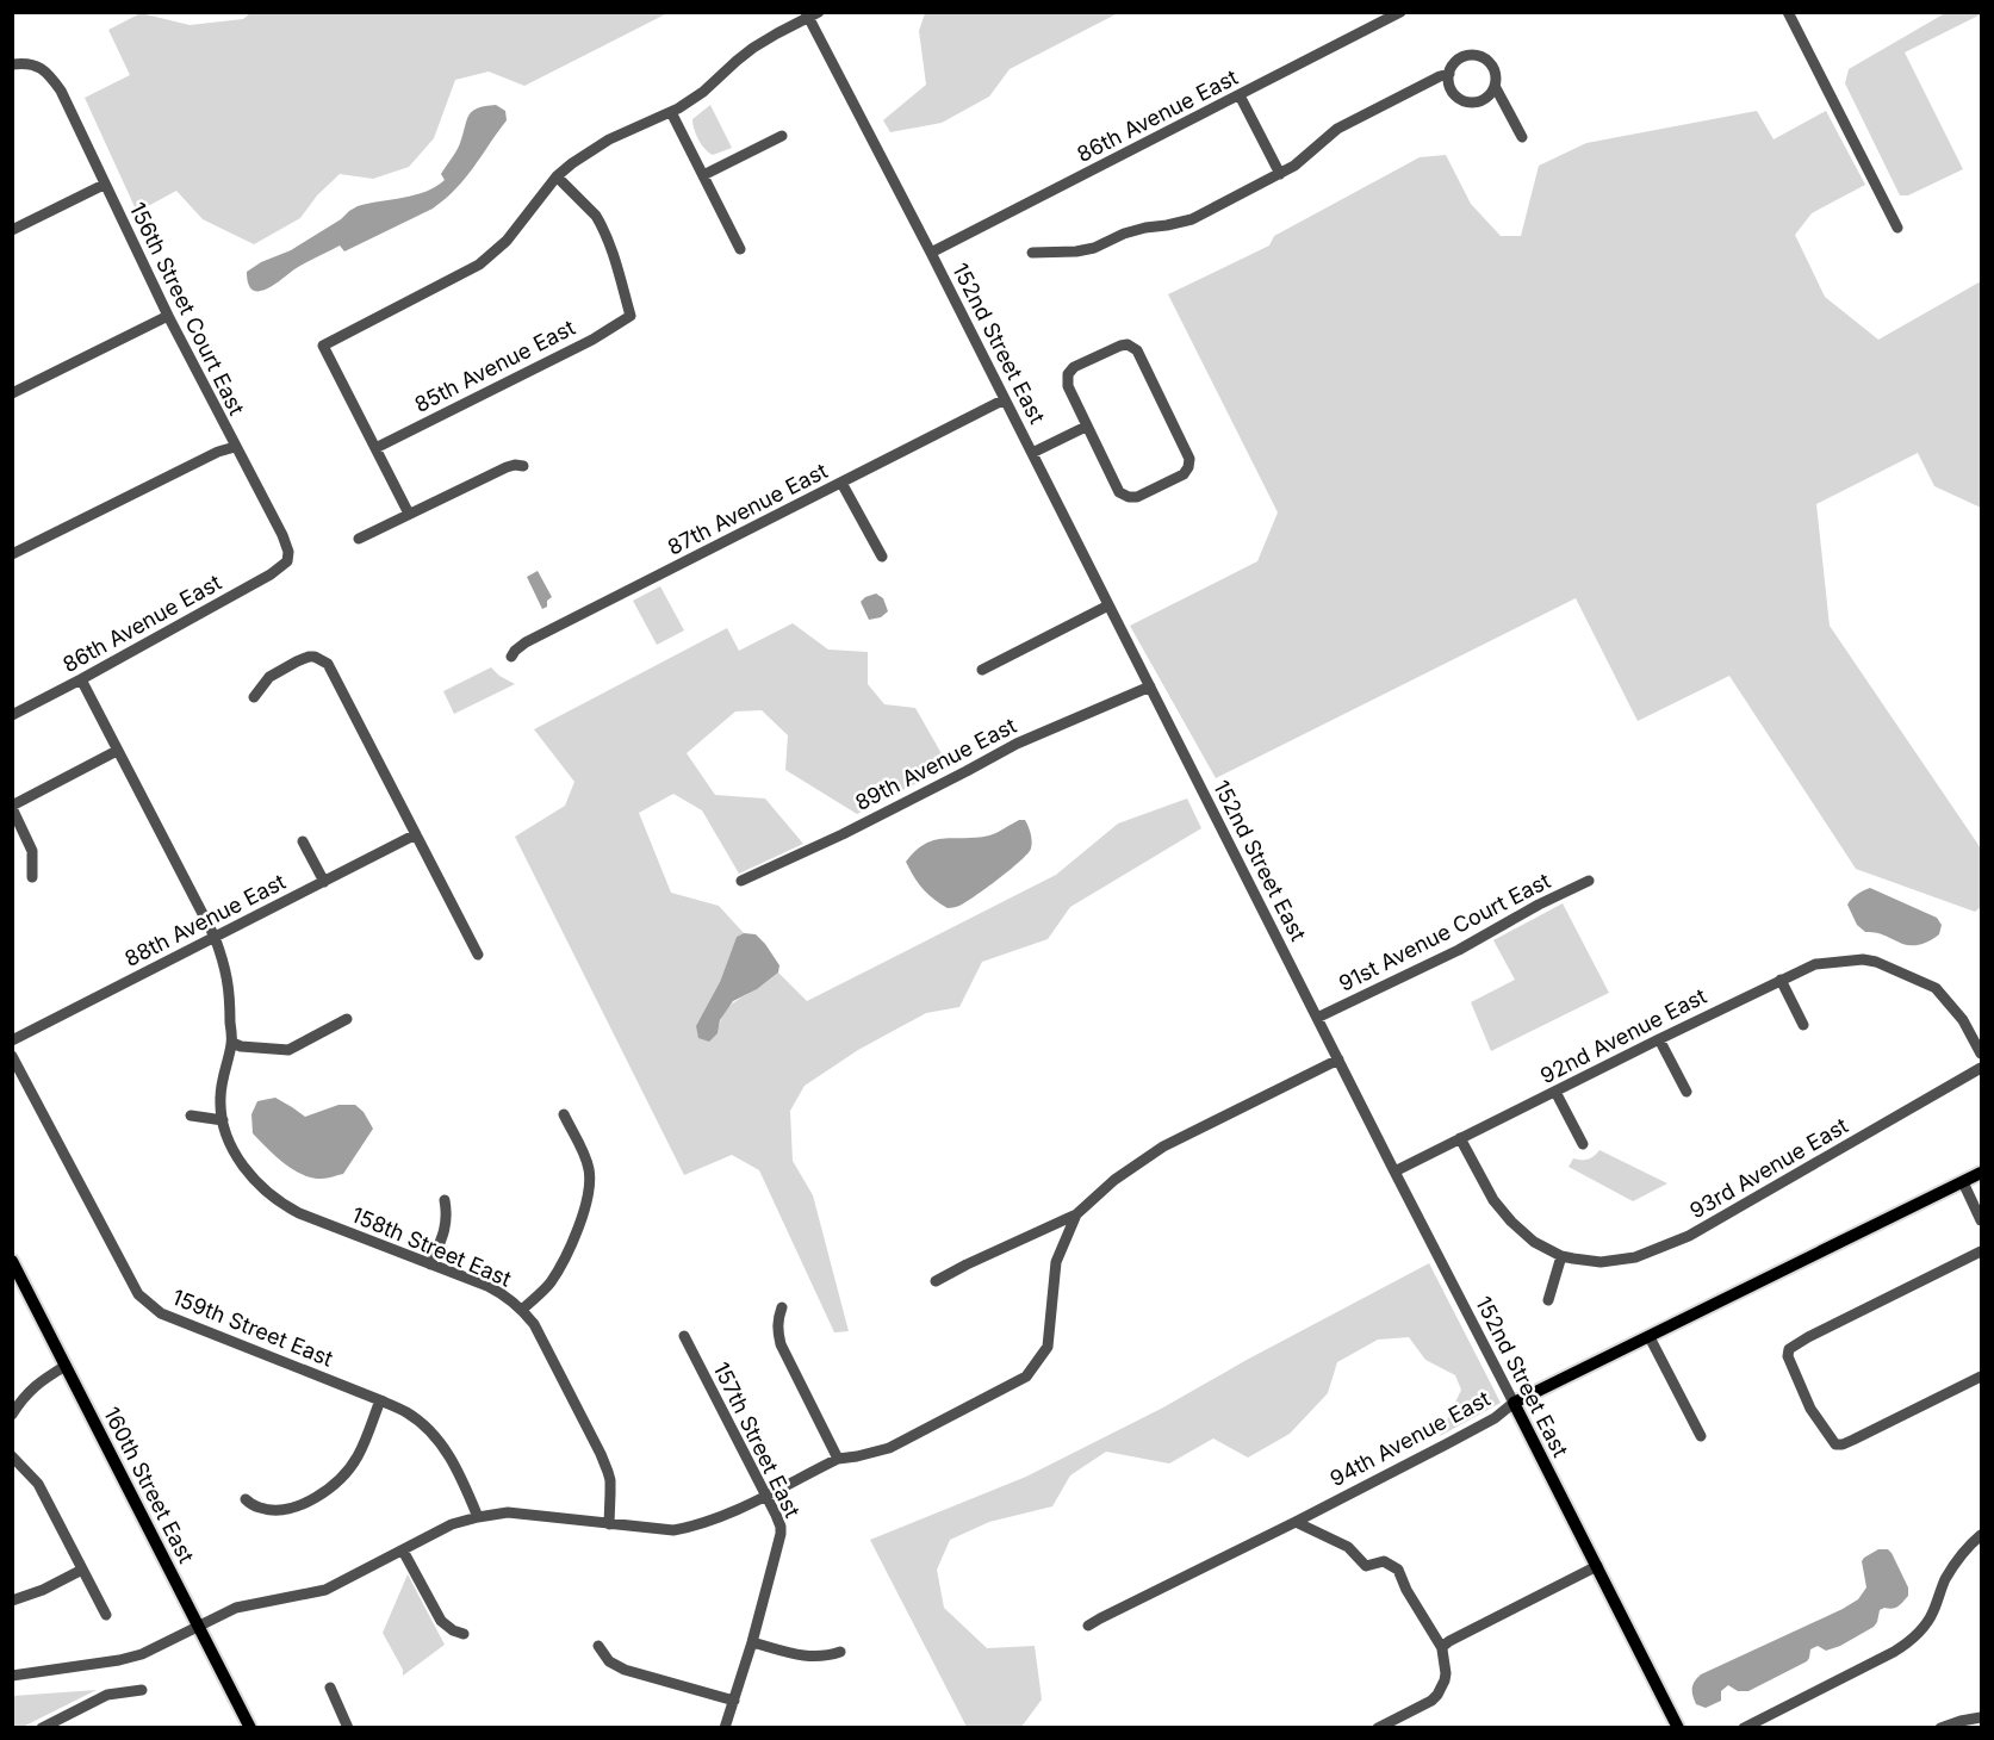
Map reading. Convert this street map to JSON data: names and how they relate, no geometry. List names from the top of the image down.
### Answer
{
  "streets": {
    "main road": ["152nd Street East", "94th Avenue East", "160th Street East"],
    "street": [
      "86th Avenue East",
      "156th Street Court East",
      "85th Avenue East",
      "87th Avenue East",
      "89th Avenue East",
      "88th Avenue East",
      "91st Avenue Court East",
      "92nd Avenue East",
      "93rd Avenue East",
      "158th Street East",
      "159th Street East",
      "157th Street East"
    ]
  },
  "crossings": [
    ["86th Avenue East", "156th Street Court East"],
    ["86th Avenue East", "152nd Street East"],
    ["86th Avenue East", "158th Street East"],
    ["152nd Street East", "87th Avenue East"],
    ["152nd Street East", "89th Avenue East"],
    ["152nd Street East", "91st Avenue Court East"],
    ["152nd Street East", "92nd Avenue East"],
    ["152nd Street East", "94th Avenue East"],
    ["88th Avenue East", "158th Street East"]
  ]
}
